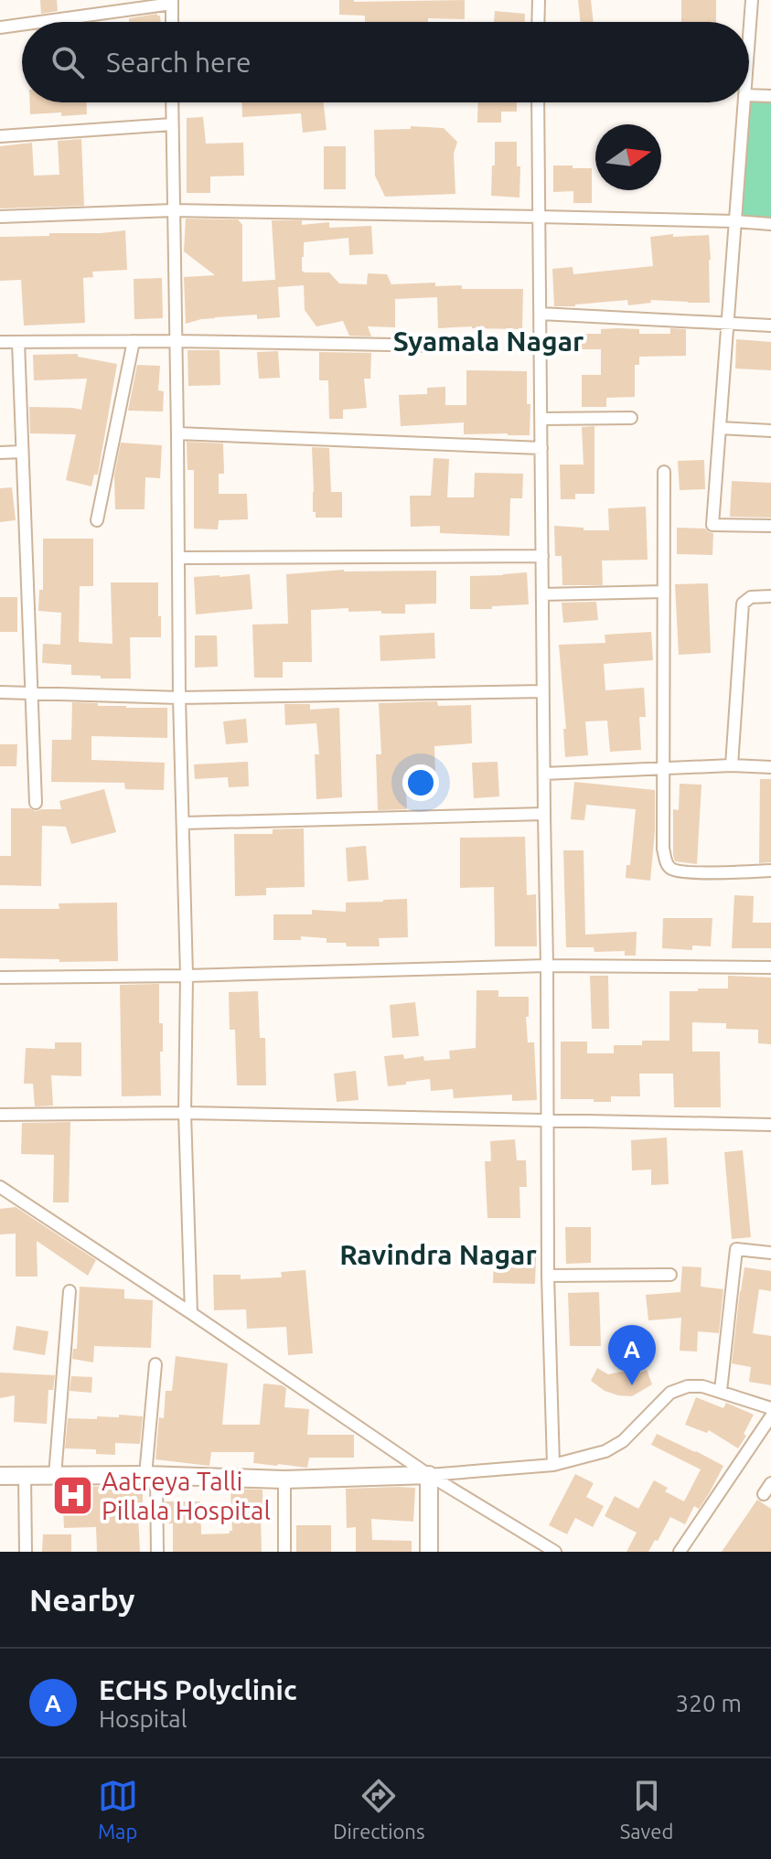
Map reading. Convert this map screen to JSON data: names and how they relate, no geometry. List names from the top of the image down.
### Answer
{
  "districts": ["Syamala Nagar", "Ravindra Nagar"],
  "places": {
    "hospital": ["Aatreya Talli Pillala Hospital"]
  },
  "north": "right",
  "page": {
    "search": "Search here",
    "pins": "A",
    "heading": "Nearby",
    "list": [
      {
        "mark": "A",
        "name": "ECHS Polyclinic",
        "note": "Hospital",
        "value": "320 m"
      }
    ],
    "nav": ["Map", "Directions", "Saved"]
  }
}
